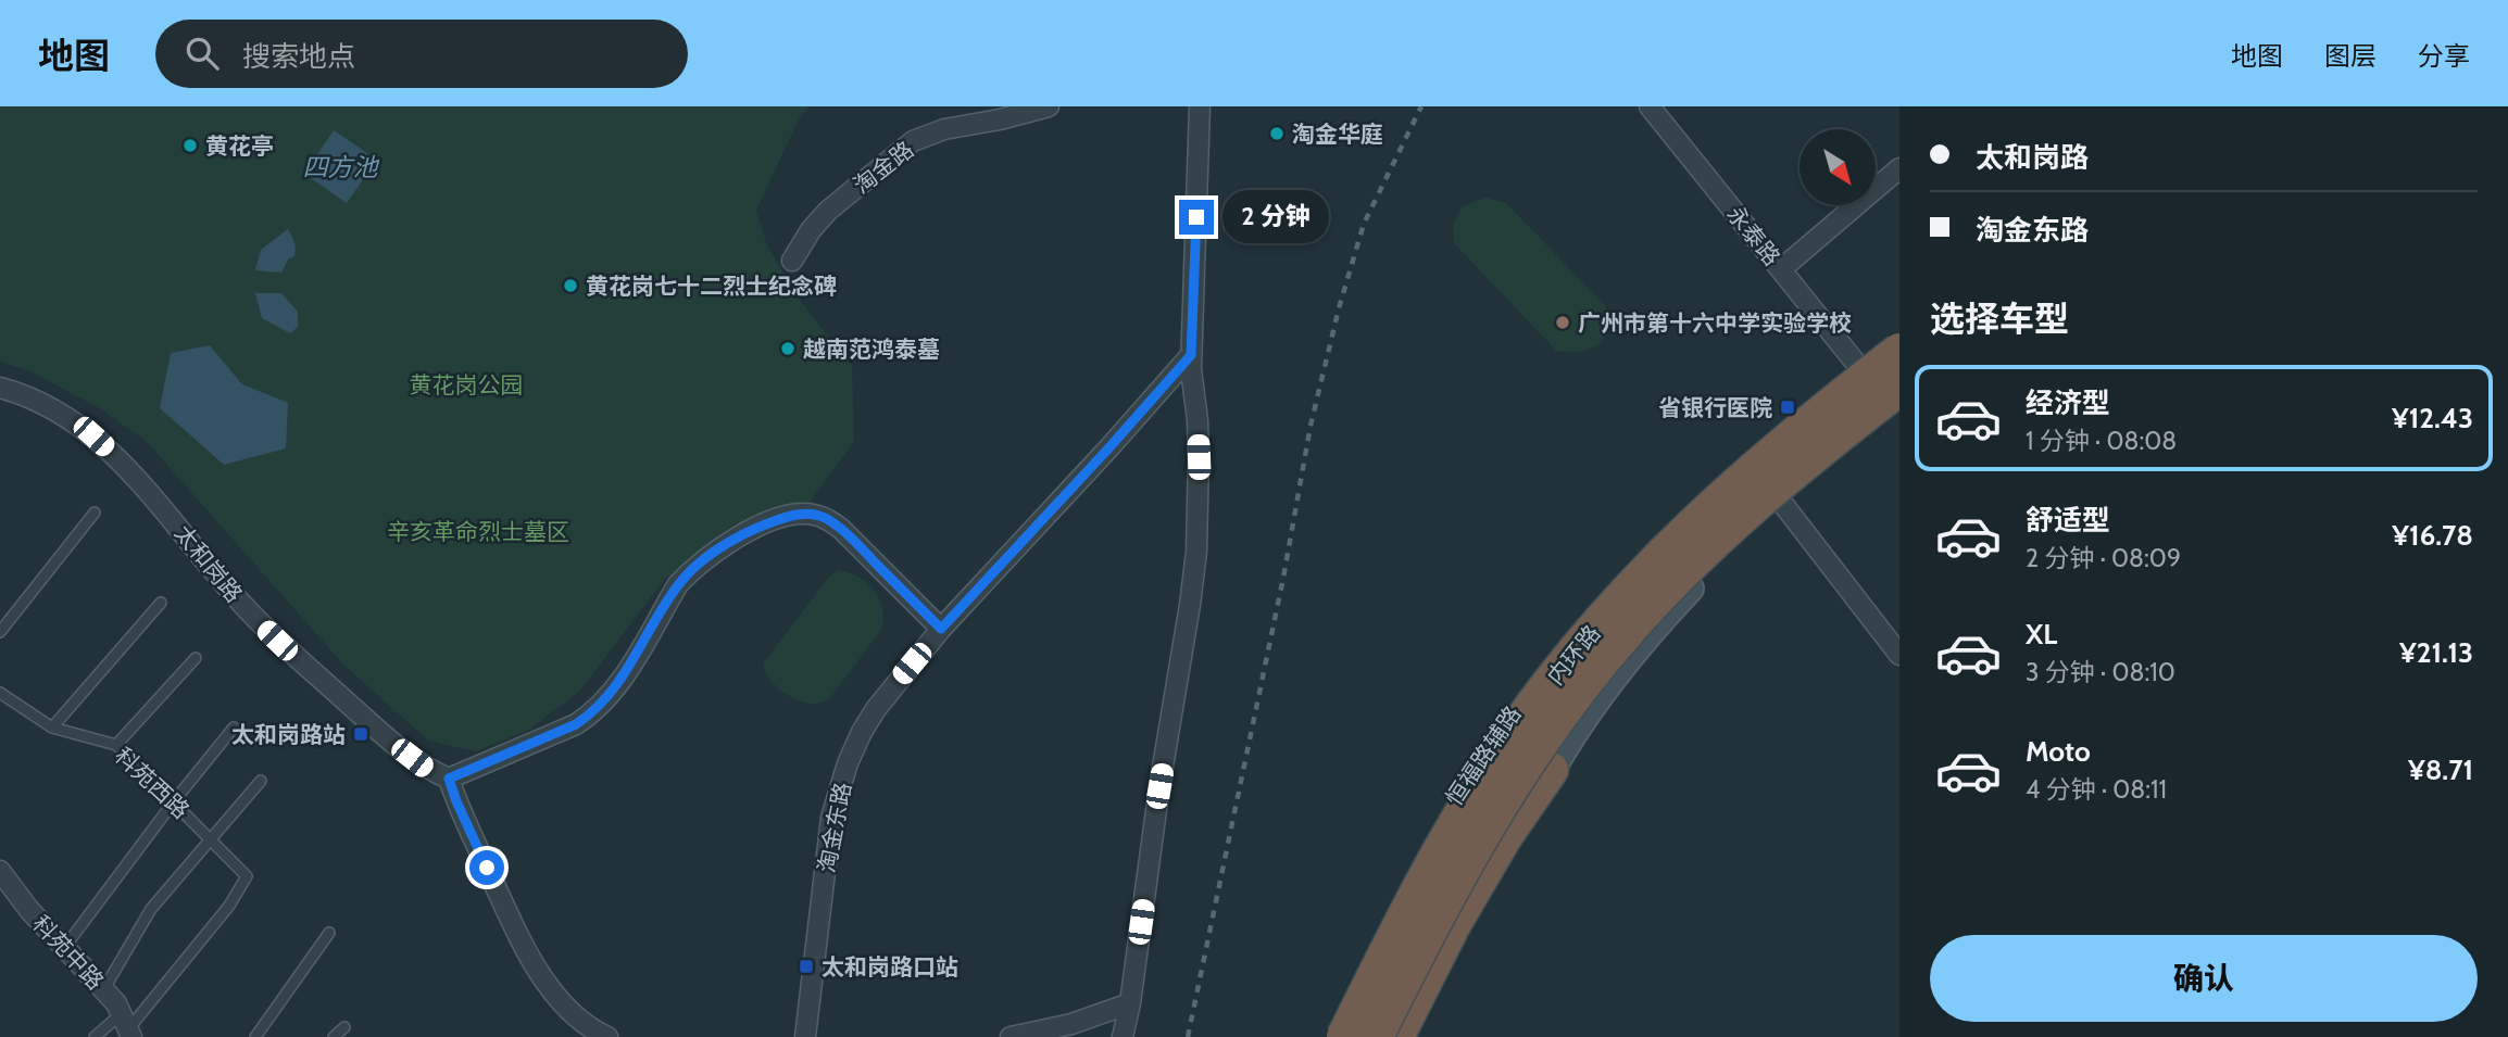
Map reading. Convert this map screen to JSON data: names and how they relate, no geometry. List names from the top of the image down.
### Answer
{
  "streets": {
    "highway": ["内环路"],
    "main road": ["恒福路辅路"],
    "street": [
      "淘金路",
      "永泰路",
      "太和岗路",
      "淘金东路",
      "科苑中路"
    ],
    "lane": ["科苑西路"]
  },
  "crossings": [
    ["永泰路", "恒福路辅路"],
    ["科苑西路", "科苑中路"]
  ],
  "water": ["四方池"],
  "parks": ["黄花岗公园", "辛亥革命烈士墓区"],
  "places": {
    "other": [
      "淘金华庭",
      "黄花亭",
      "黄花岗七十二烈士纪念碑",
      "广州市第十六中学实验学校",
      "越南范鸿泰墓"
    ],
    "transit": ["省银行医院", "太和岗路站", "太和岗路口站"]
  },
  "north": "bottom right",
  "page": {
    "header": "地图",
    "search": "搜索地点",
    "nav": ["地图", "图层", "分享"],
    "banner": ["太和岗路", "淘金东路"],
    "bubble": "2 分钟",
    "heading": "选择车型",
    "list": [
      {
        "name": "经济型",
        "note": "1 分钟 · 08:08",
        "value": "¥12.43"
      },
      {
        "name": "舒适型",
        "note": "2 分钟 · 08:09",
        "value": "¥16.78"
      },
      {
        "name": "XL",
        "note": "3 分钟 · 08:10",
        "value": "¥21.13"
      },
      {
        "name": "Moto",
        "note": "4 分钟 · 08:11",
        "value": "¥8.71"
      }
    ],
    "buttons": "确认"
  }
}
